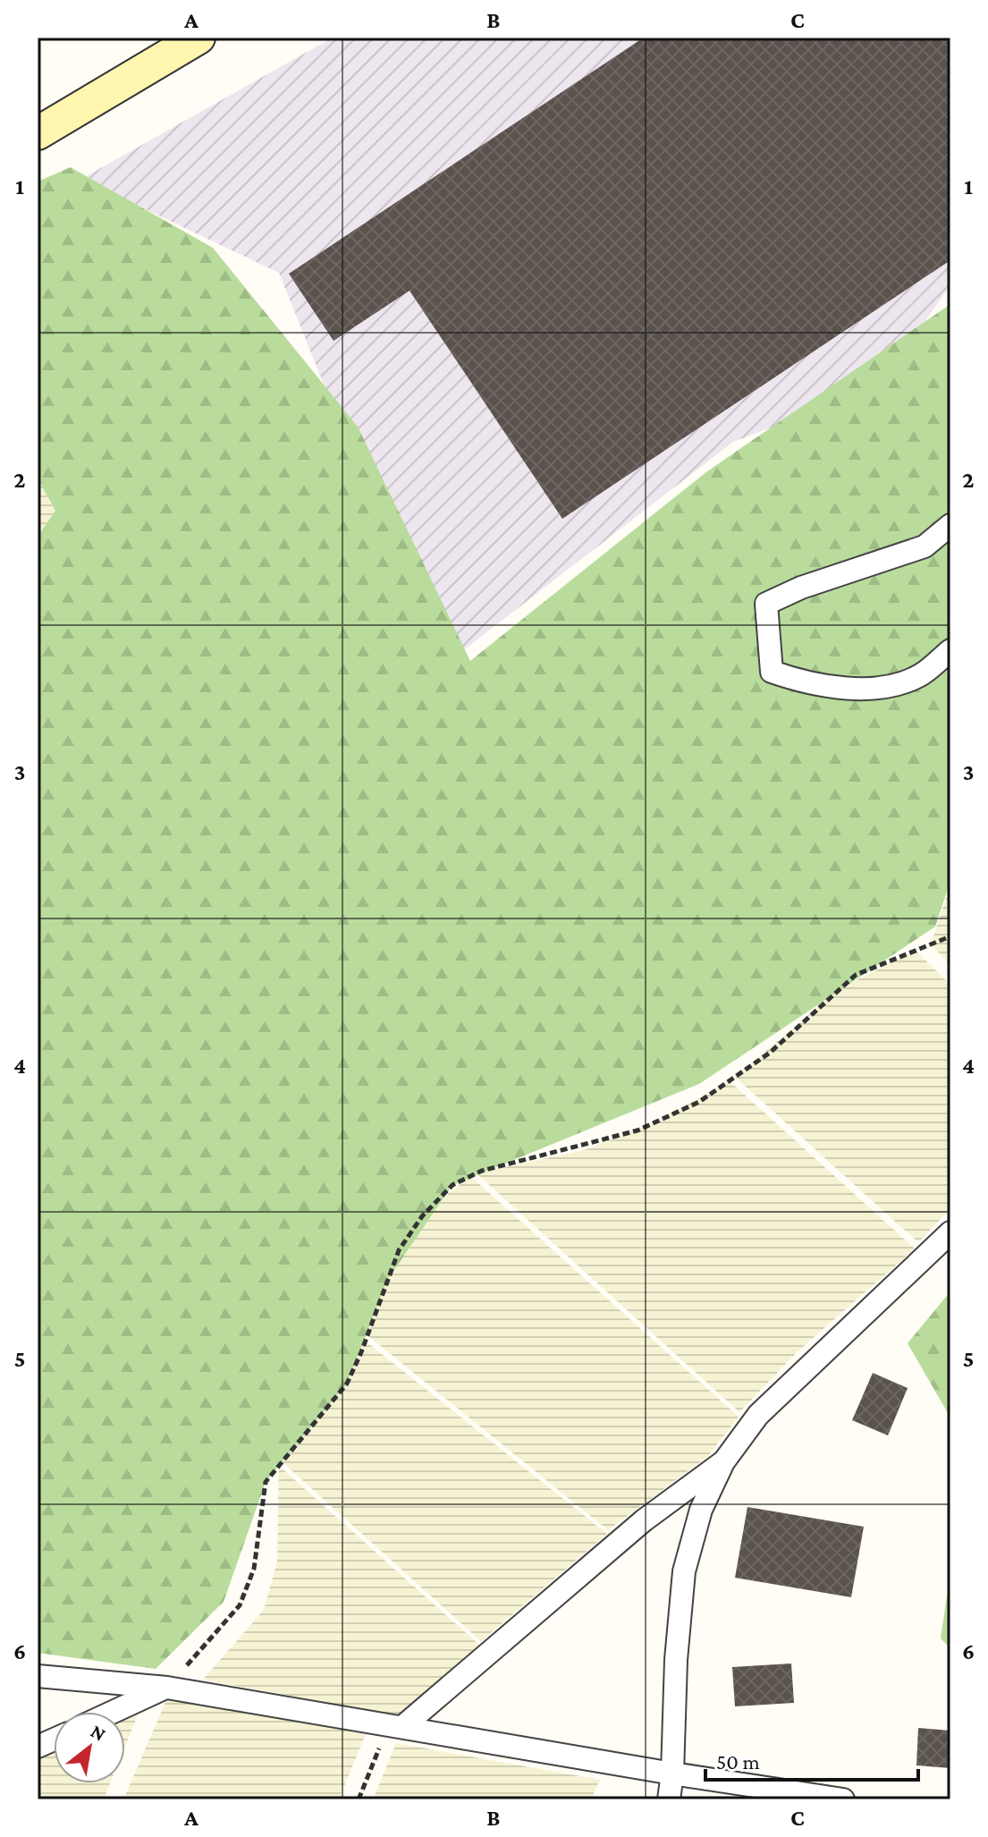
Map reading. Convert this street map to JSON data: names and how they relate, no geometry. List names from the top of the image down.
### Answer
{
  "scale_bar": "50 m",
  "north": "top right",
  "grid": {
    "columns": ["A", "B", "C"],
    "rows": [
      "1",
      "2",
      "3",
      "4",
      "5",
      "6"
    ]
  }
}
